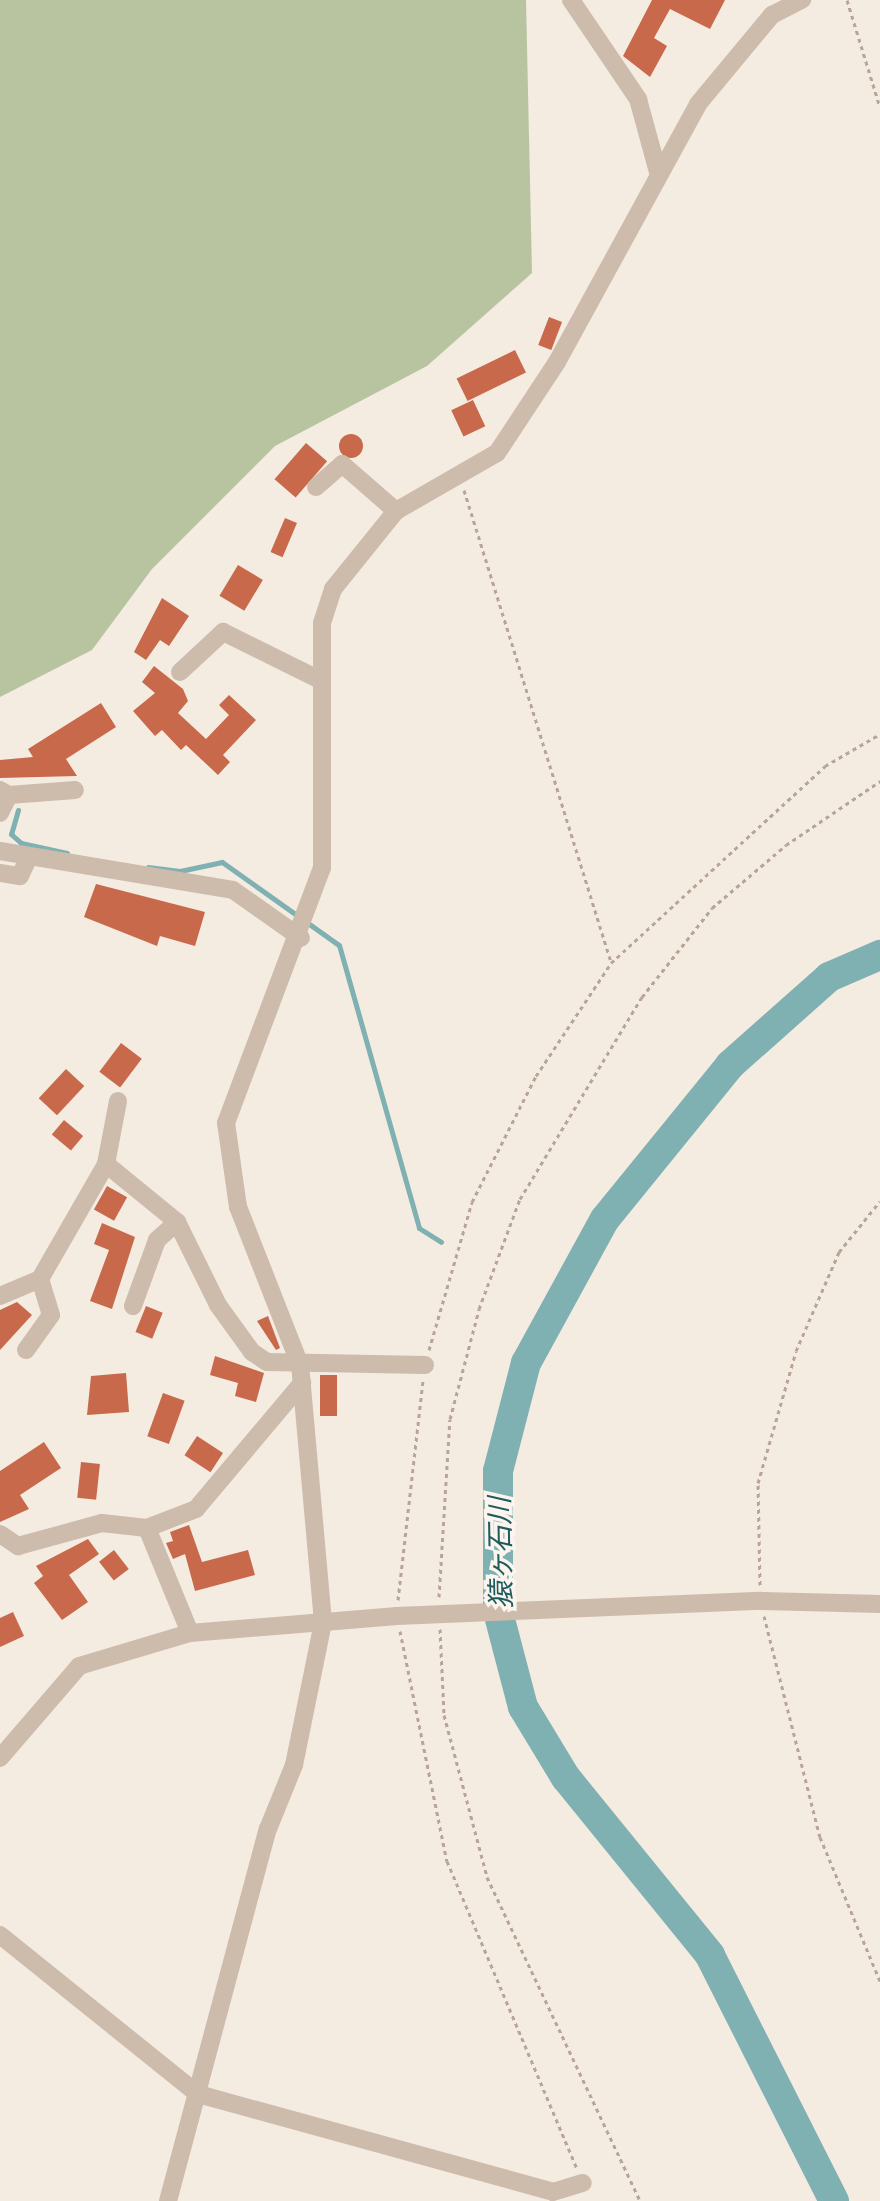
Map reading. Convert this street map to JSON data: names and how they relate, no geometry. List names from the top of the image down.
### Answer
{
  "water": ["猿ヶ石川"]
}
